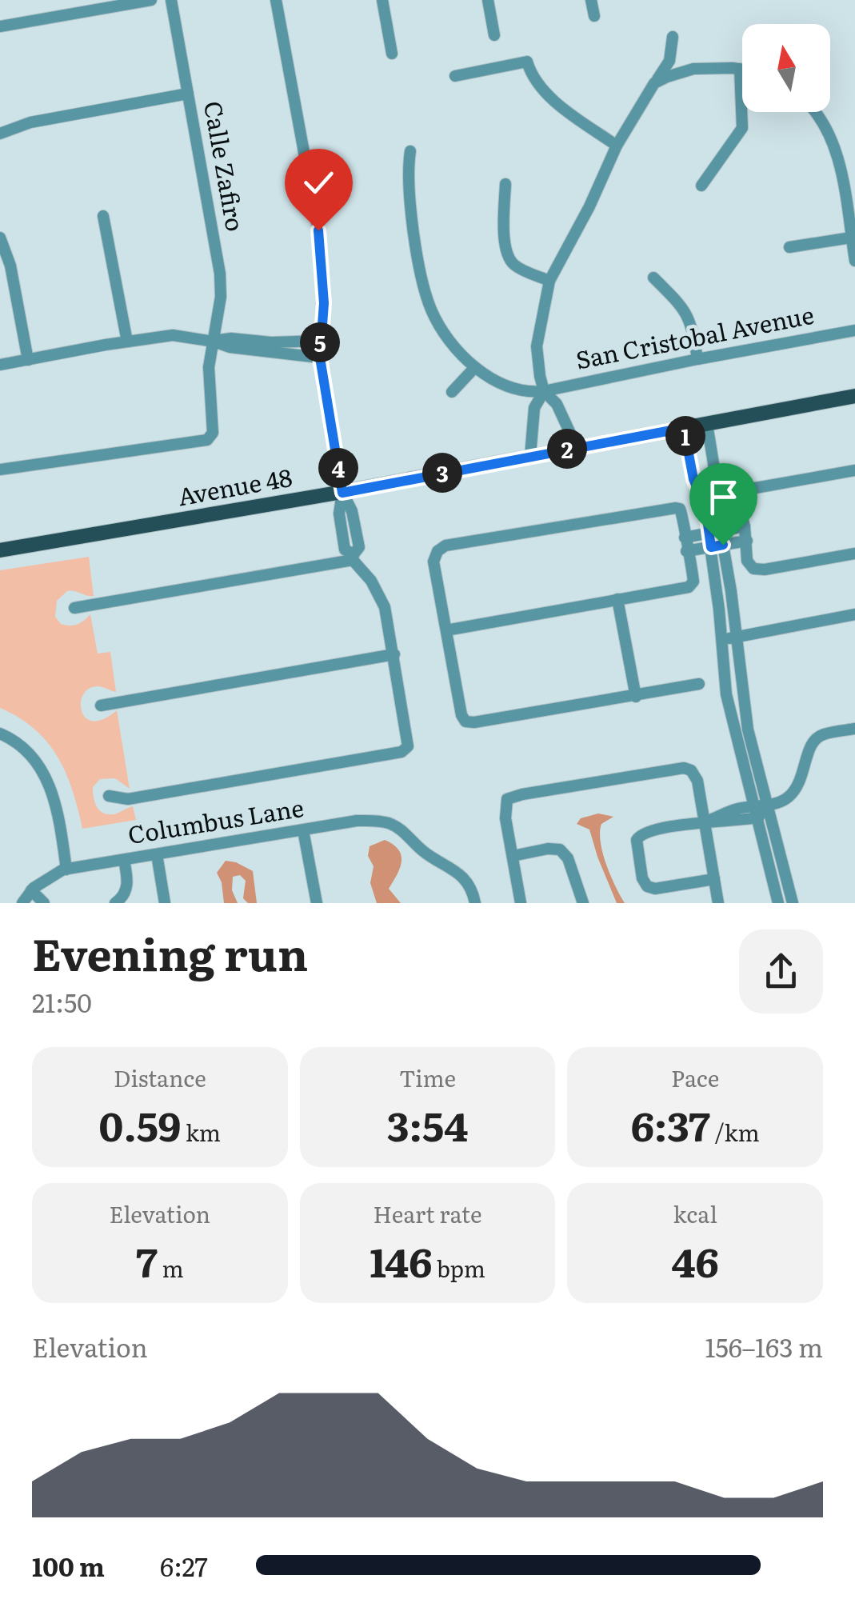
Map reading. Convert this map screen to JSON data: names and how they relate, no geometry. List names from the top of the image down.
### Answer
{
  "streets": {
    "main road": ["Avenue 48"],
    "street": ["Calle Zafiro", "San Cristobal Avenue", "Columbus Lane"]
  },
  "north": "top",
  "page": {
    "pins": [
      "5",
      "1",
      "2",
      "4",
      "3"
    ],
    "heading": ["Evening run", "21:50"],
    "stats": [
      ["Distance", "0.59 km"],
      ["Time", "3:54"],
      ["Pace", "6:37 /km"],
      ["Elevation", "7 m"],
      ["Heart rate", "146 bpm"],
      ["kcal", "46"]
    ],
    "chart": ["Elevation", "156–163 m"],
    "list": [
      {
        "name": "100 m",
        "note": "6:27"
      }
    ]
  }
}
